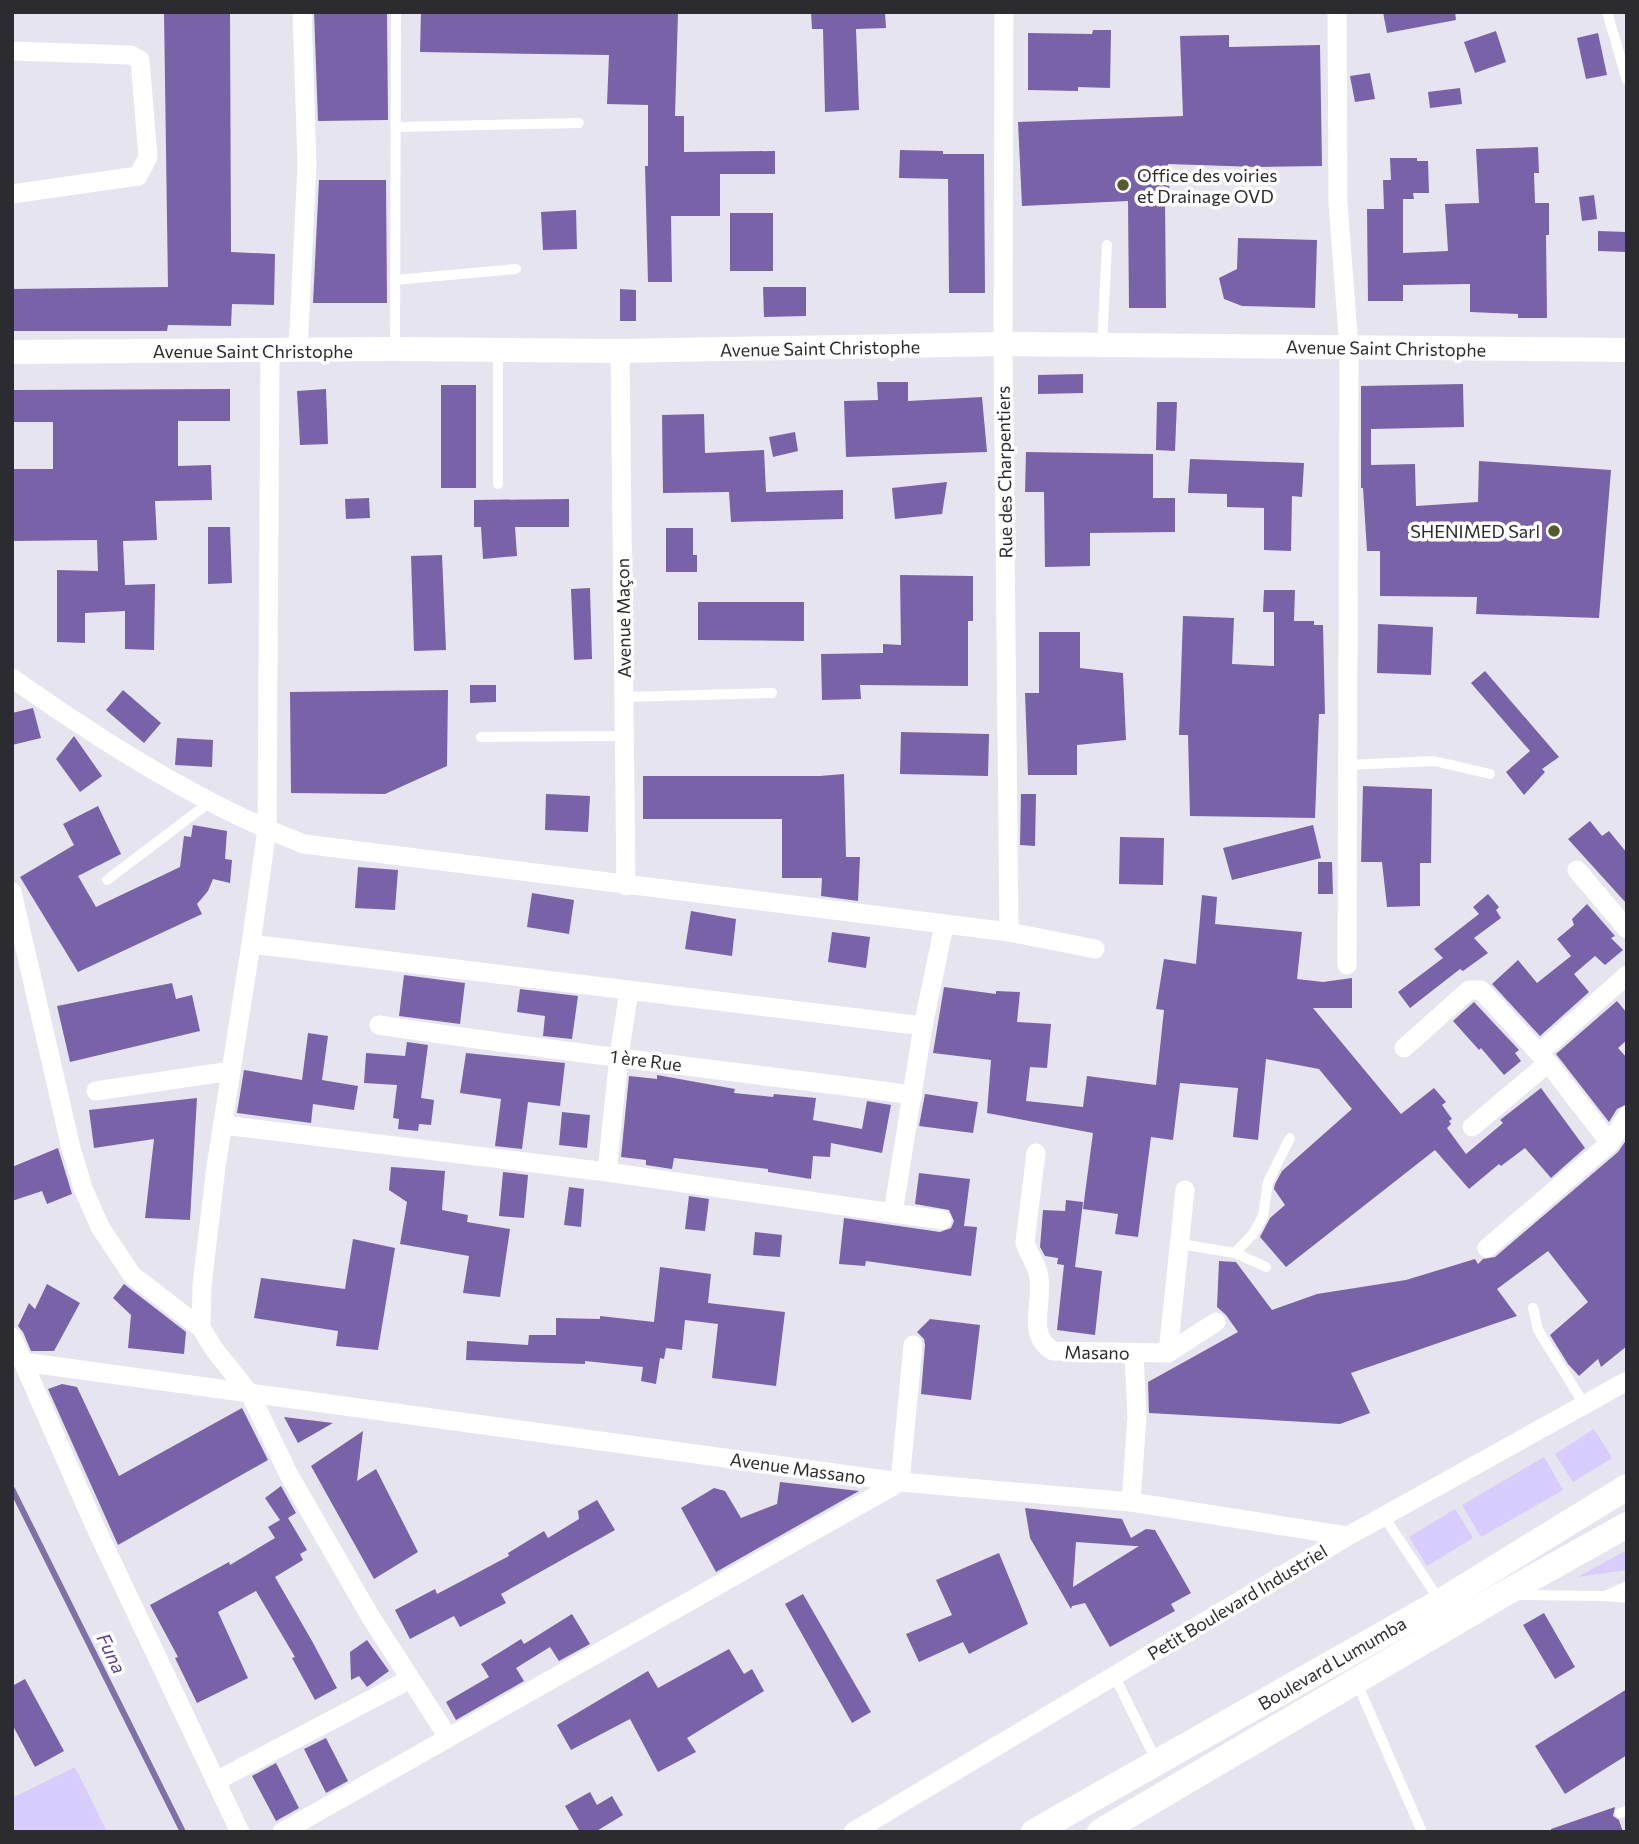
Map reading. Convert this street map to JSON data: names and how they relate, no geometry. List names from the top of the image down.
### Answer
{
  "streets": {
    "main road": ["Boulevard Lumumba"],
    "street": [
      "Avenue Saint Christophe",
      "Rue des Charpentiers",
      "Avenue Maçon",
      "1 ère Rue",
      "Masano",
      "Avenue Massano",
      "Petit Boulevard Industriel"
    ]
  },
  "crossings": [
    ["Avenue Saint Christophe", "Rue des Charpentiers"],
    ["Avenue Saint Christophe", "Avenue Maçon"],
    ["Avenue Massano", "Petit Boulevard Industriel"]
  ],
  "water": ["Funa"],
  "places": ["Office des voiries et Drainage OVD", "SHENIMED Sarl"]
}
